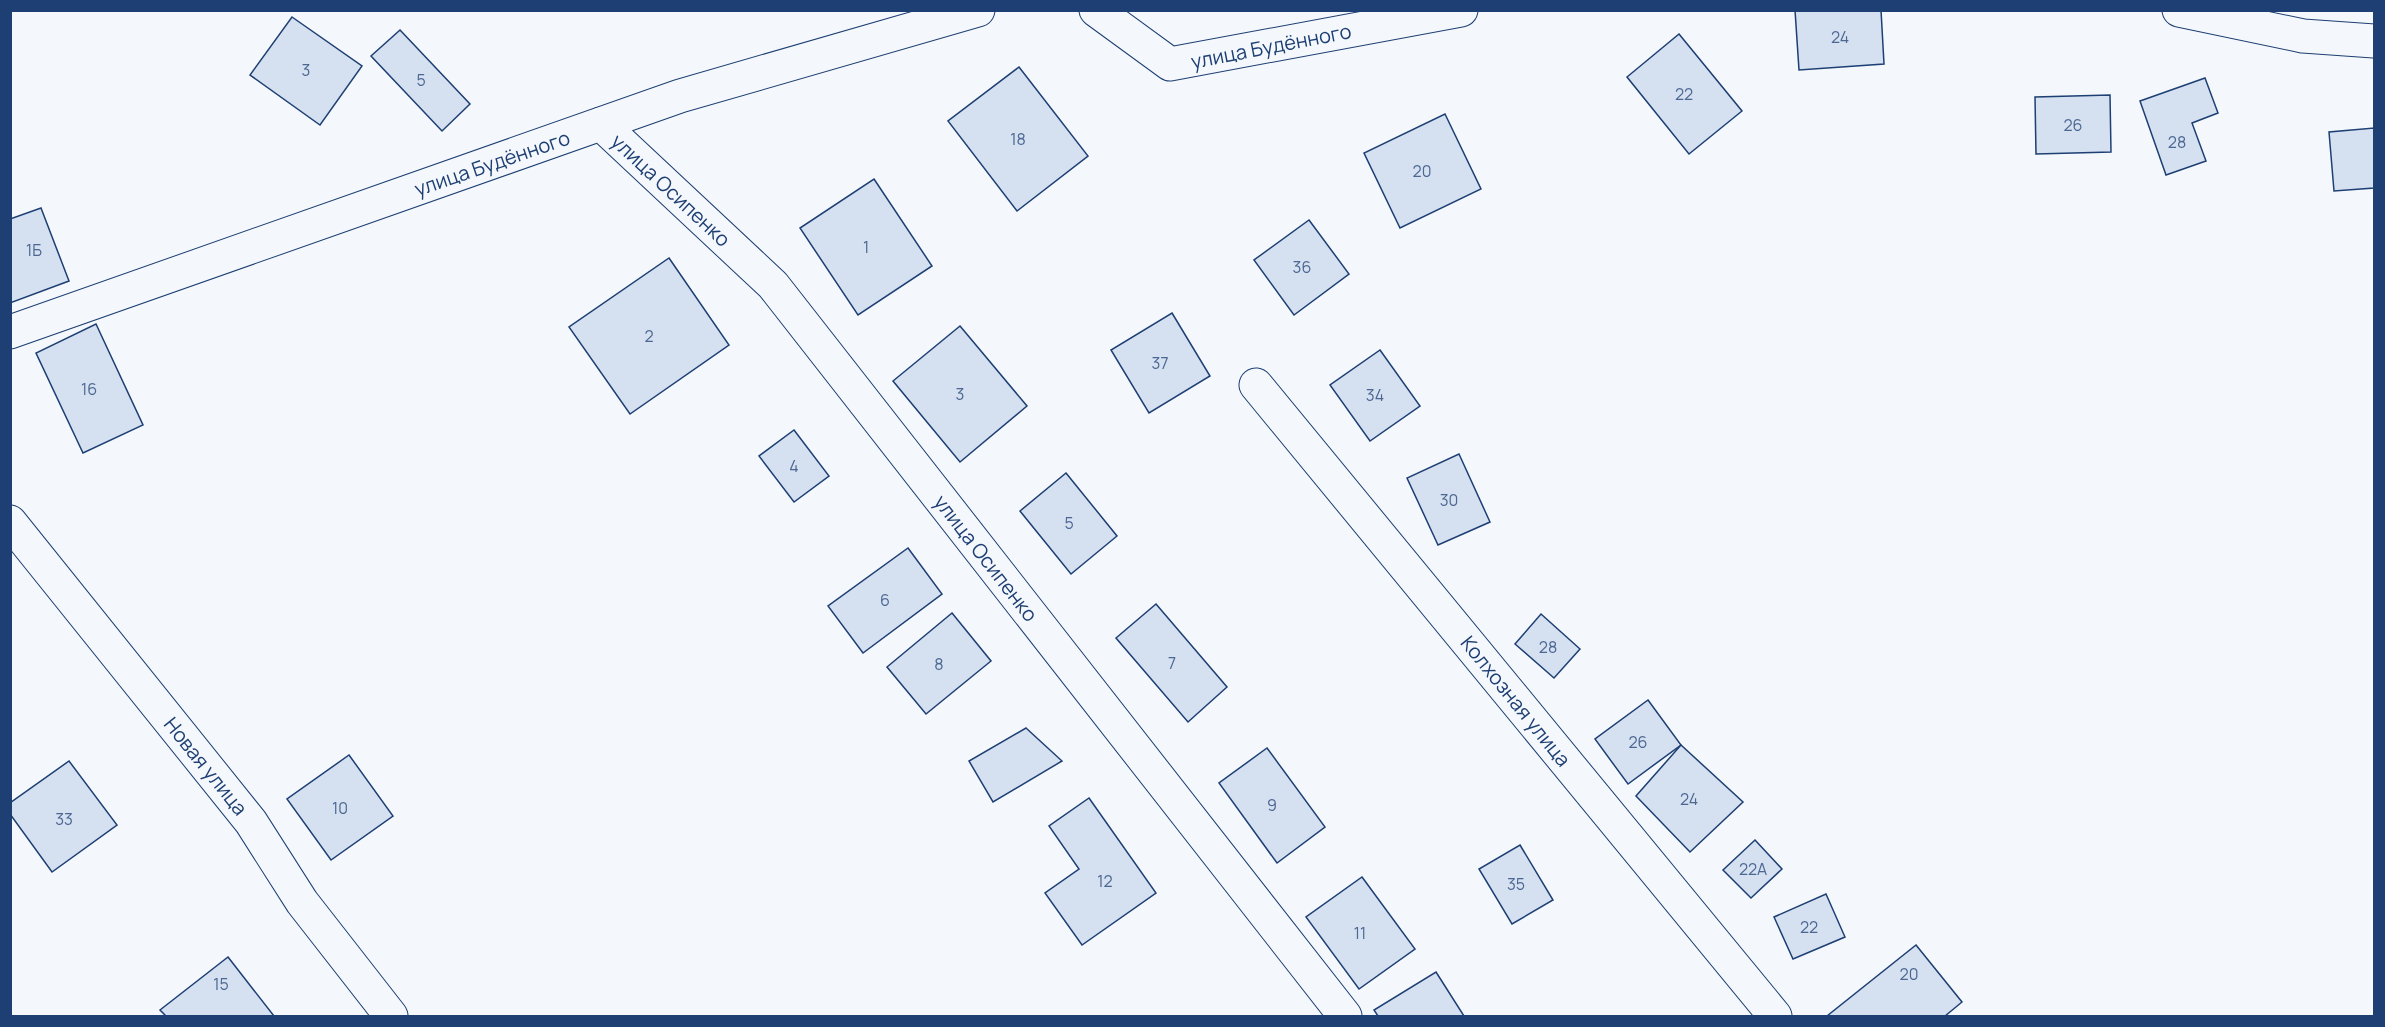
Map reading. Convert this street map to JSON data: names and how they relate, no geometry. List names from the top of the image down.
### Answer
{
  "streets": {
    "street": [
      "улица Будённого",
      "улица Осипенко",
      "Колхозная улица",
      "Новая улица"
    ]
  },
  "crossings": [
    ["улица Будённого", "улица Осипенко"]
  ],
  "house_numbers": [
    "24",
    "3",
    "5",
    "22",
    "26",
    "18",
    "28",
    "20",
    "1",
    "1Б",
    "36",
    "2",
    "37",
    "16",
    "3",
    "34",
    "4",
    "30",
    "5",
    "6",
    "28",
    "7",
    "8",
    "26",
    "24",
    "9",
    "10",
    "33",
    "22А",
    "12",
    "35",
    "22",
    "11",
    "20",
    "15"
  ]
}
